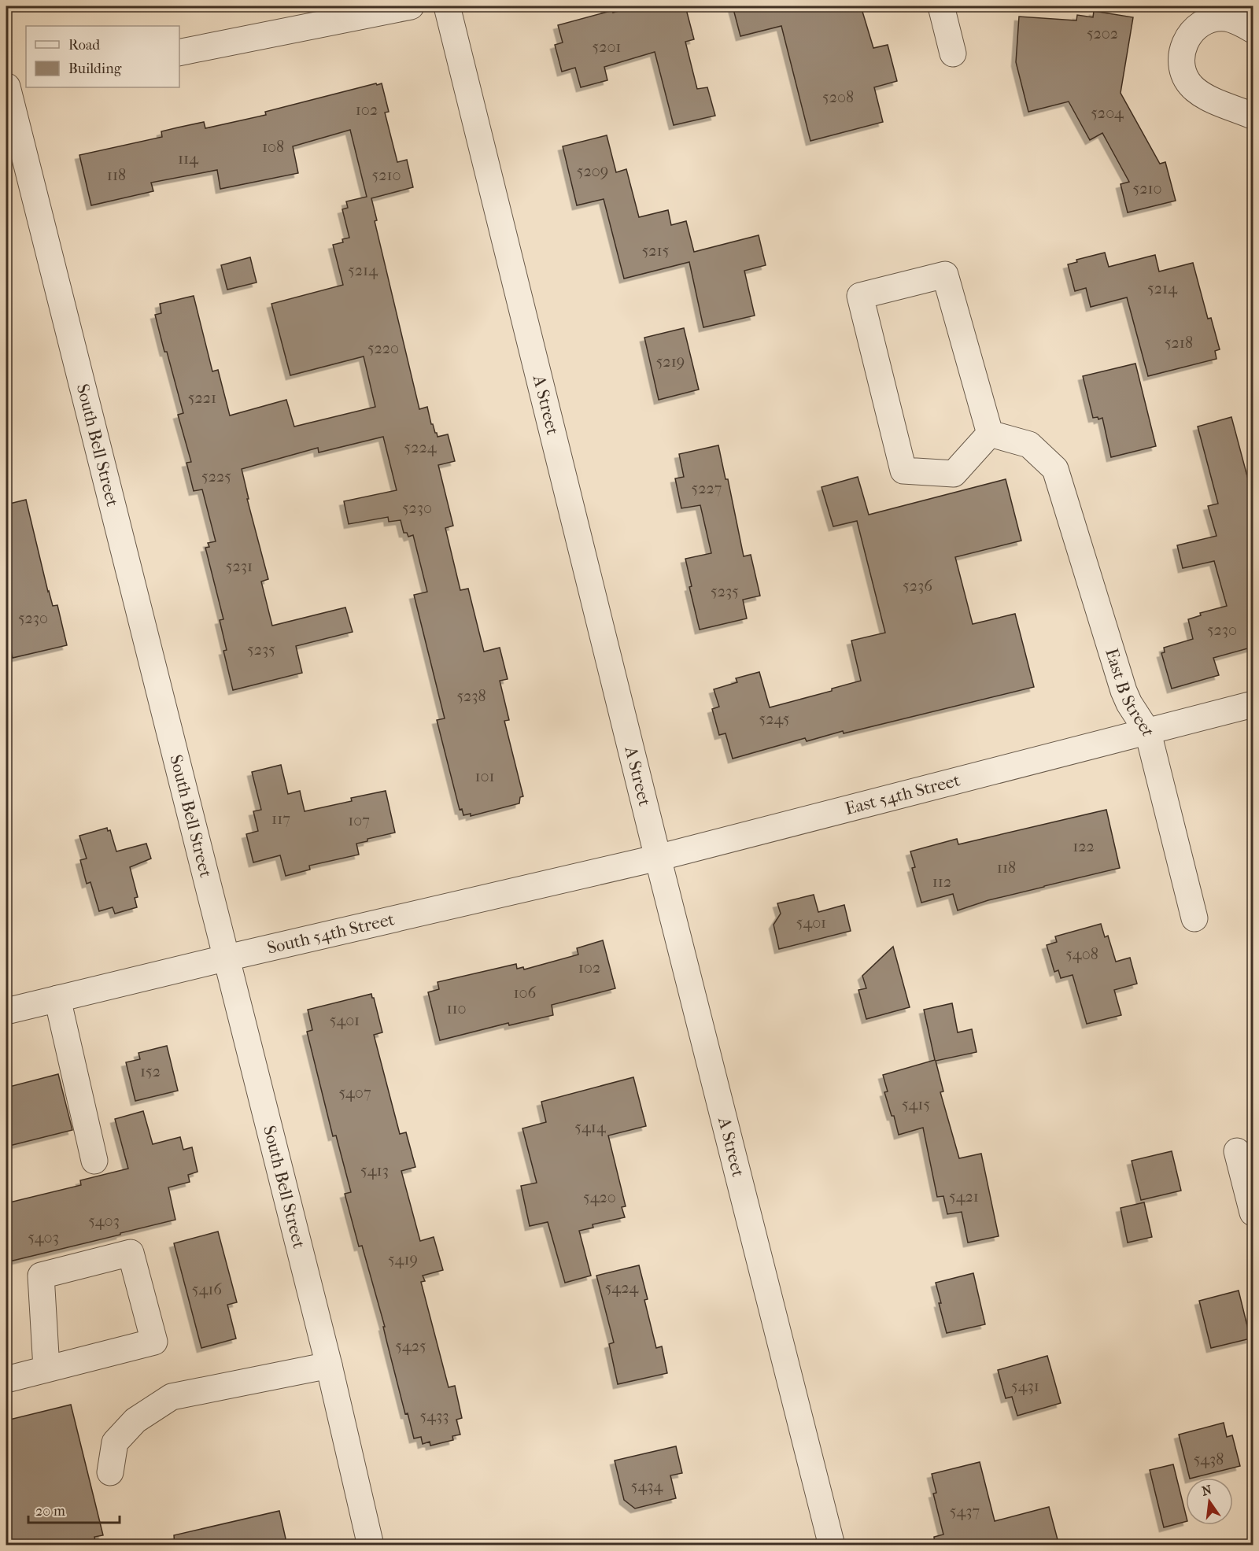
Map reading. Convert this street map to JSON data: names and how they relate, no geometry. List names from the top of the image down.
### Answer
{
  "streets": {
    "street": [
      "A Street",
      "South Bell Street",
      "East B Street",
      "East 54th Street",
      "South 54th Street"
    ]
  },
  "crossings": [
    ["A Street", "East 54th Street"],
    ["A Street", "South 54th Street"],
    ["South Bell Street", "South 54th Street"],
    ["East B Street", "East 54th Street"],
    ["East 54th Street", "South 54th Street"]
  ],
  "house_numbers": [
    "5202",
    "5201",
    "5208",
    "102",
    "5204",
    "108",
    "114",
    "5209",
    "118",
    "5210",
    "5210",
    "5215",
    "5214",
    "5214",
    "5218",
    "5220",
    "5219",
    "5221",
    "5224",
    "5225",
    "5227",
    "5230",
    "5231",
    "5236",
    "5235",
    "5230",
    "5230",
    "5235",
    "5238",
    "5245",
    "101",
    "117",
    "107",
    "122",
    "118",
    "112",
    "5401",
    "5408",
    "102",
    "106",
    "110",
    "5401",
    "152",
    "5407",
    "5415",
    "5414",
    "5413",
    "5421",
    "5420",
    "5403",
    "5403",
    "5419",
    "5424",
    "5416",
    "5425",
    "5431",
    "5433",
    "5438",
    "5434",
    "5437"
  ],
  "legend": ["Road", "Building"],
  "scale_bar": "20 m",
  "north": "top"
}
